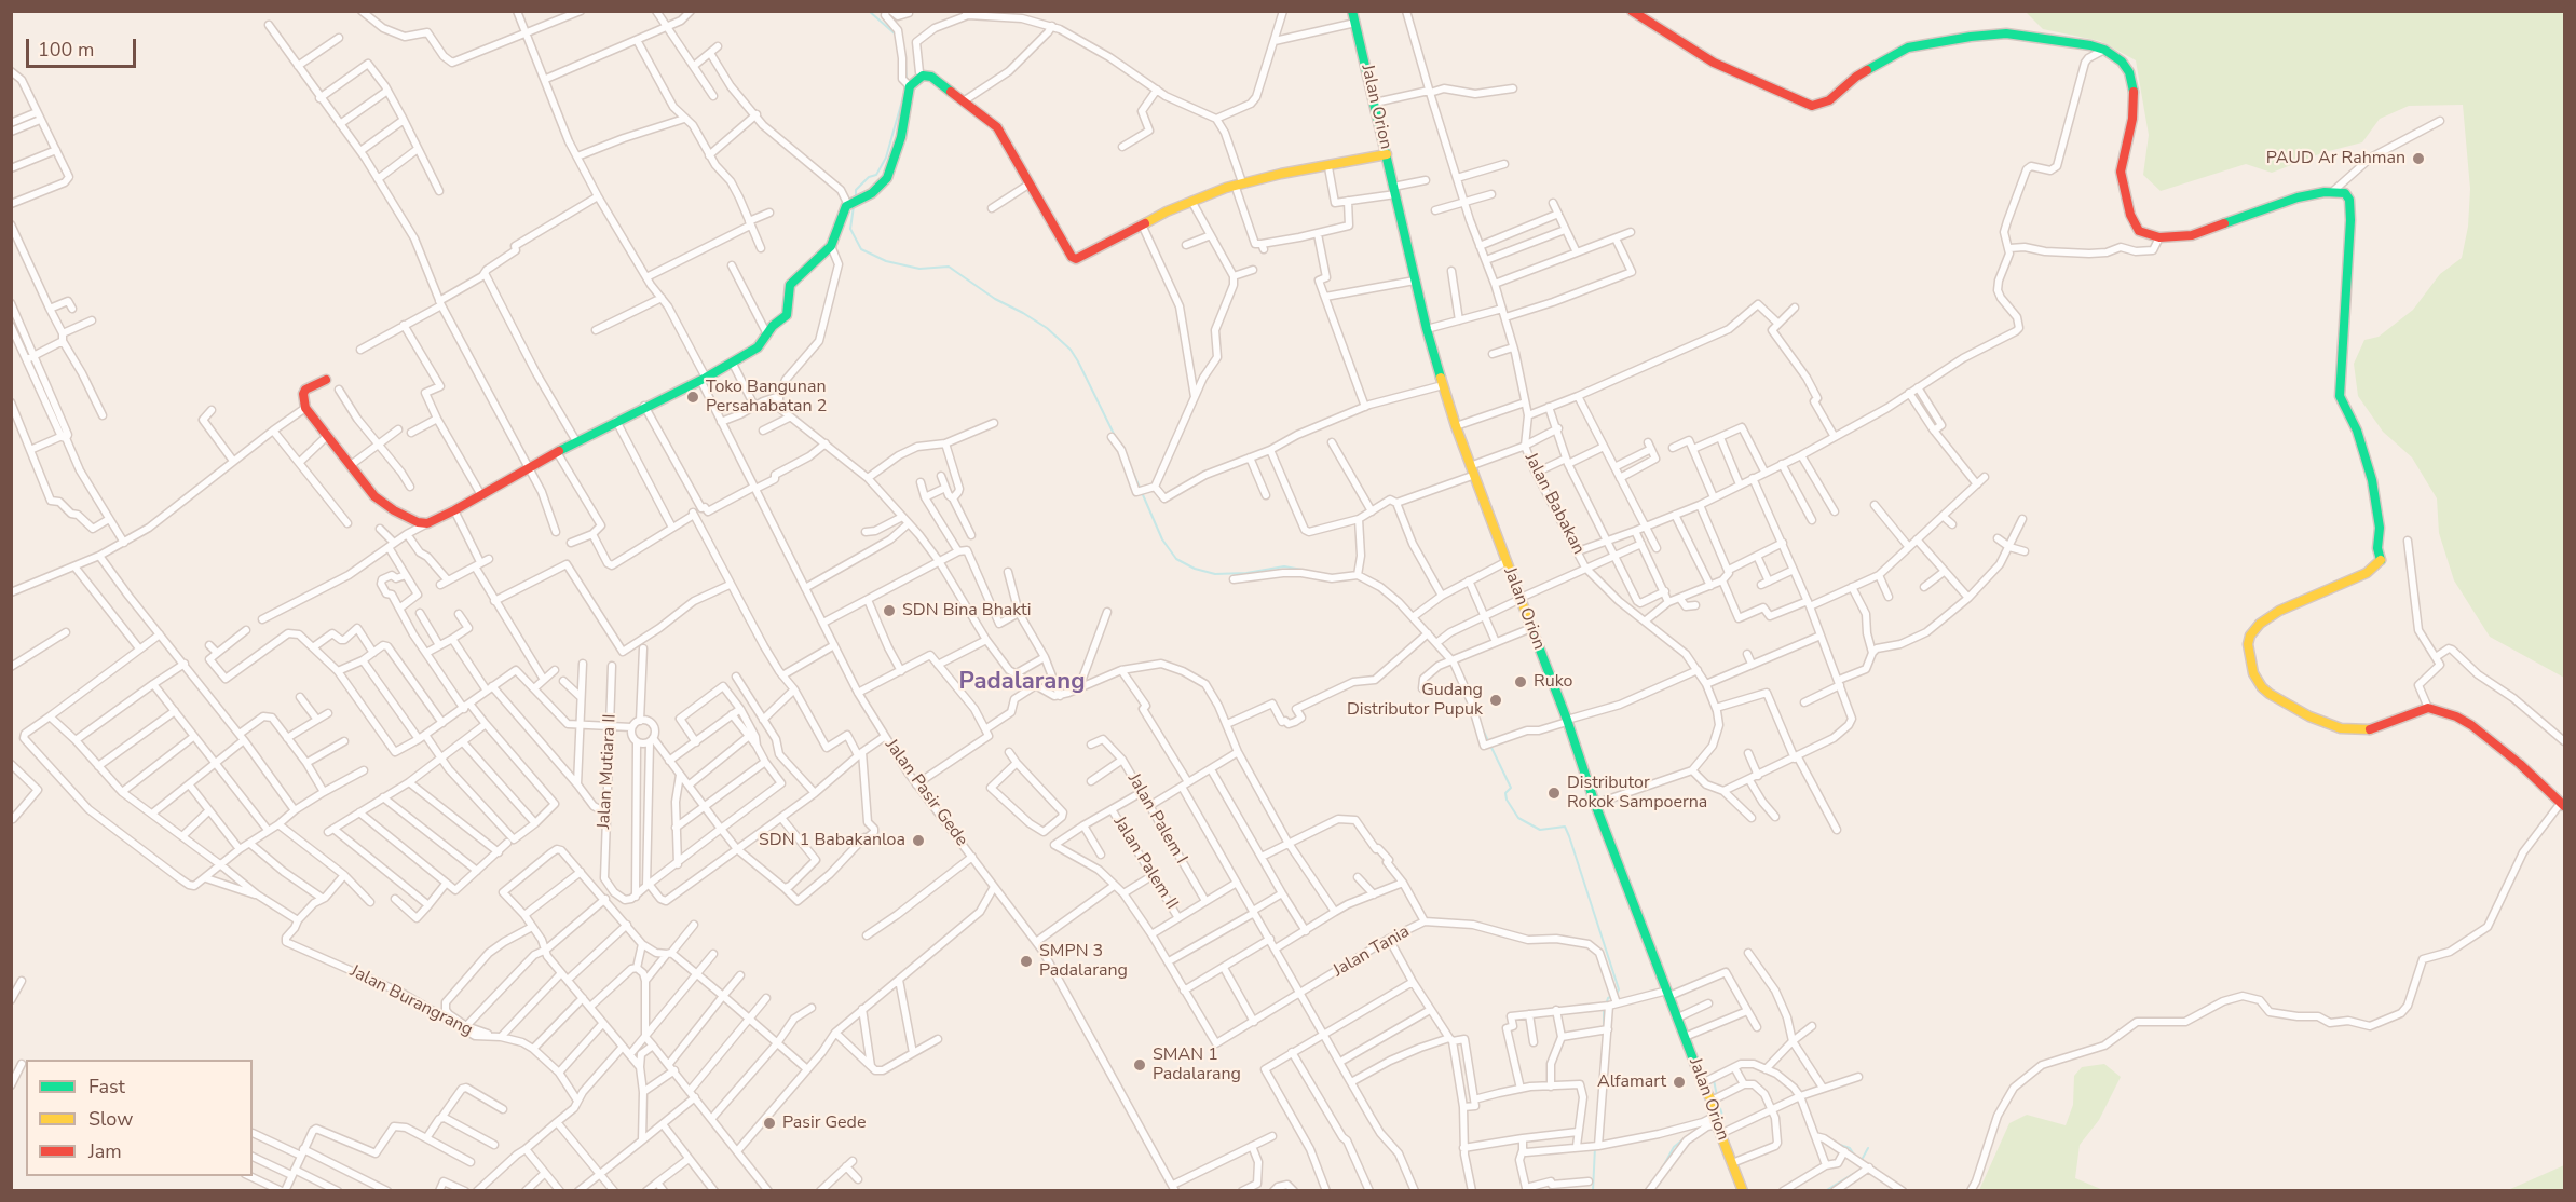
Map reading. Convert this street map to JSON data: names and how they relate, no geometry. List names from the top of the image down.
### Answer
{
  "streets": {
    "main road": ["Jalan Orion"],
    "street": [
      "Jalan Babakan",
      "Jalan Mutiara II",
      "Jalan Pasir Gede",
      "Jalan Palem I",
      "Jalan Palem II",
      "Jalan Tania",
      "Jalan Burangrang"
    ]
  },
  "districts": ["Padalarang"],
  "places": [
    "PAUD Ar Rahman",
    "Toko Bangunan Persahabatan 2",
    "SDN Bina Bhakti",
    "Ruko",
    "Gudang Distributor Pupuk",
    "Distributor Rokok Sampoerna",
    "SDN 1 Babakanloa",
    "SMPN 3 Padalarang",
    "SMAN 1 Padalarang",
    "Alfamart",
    "Pasir Gede"
  ],
  "legend": ["Fast", "Slow", "Jam"],
  "scale_bar": "100 m"
}
